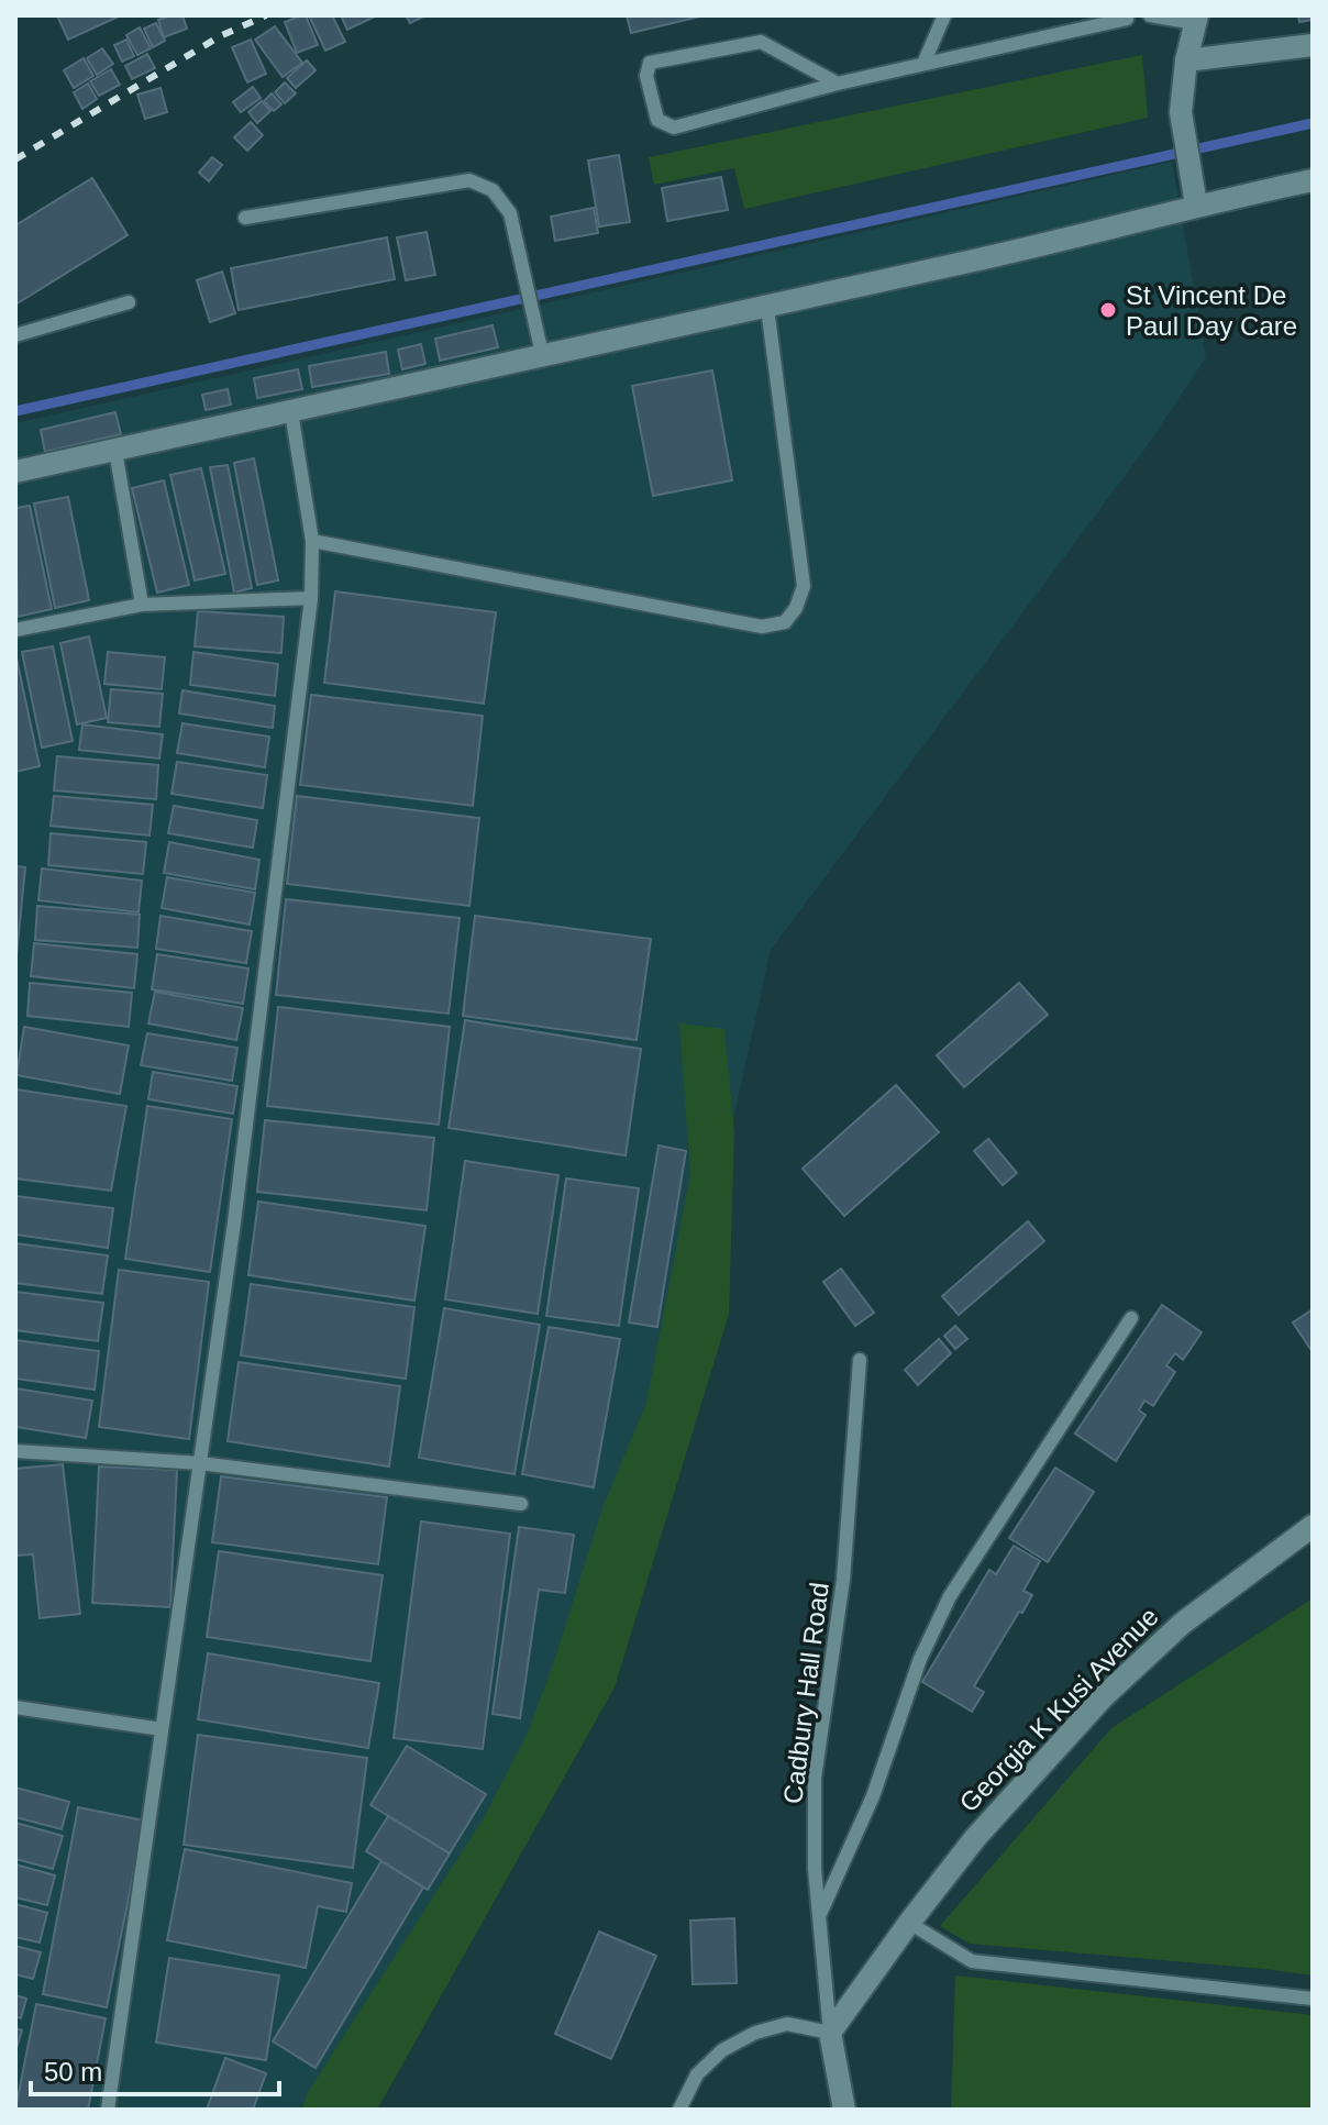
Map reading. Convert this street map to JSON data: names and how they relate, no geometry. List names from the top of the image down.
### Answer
{
  "streets": {
    "street": ["Georgia K Kusi Avenue"],
    "lane": ["Cadbury Hall Road"]
  },
  "crossings": [
    ["Cadbury Hall Road", "Georgia K Kusi Avenue"]
  ],
  "places": ["St Vincent De Paul Day Care"],
  "scale_bar": "50 m"
}
